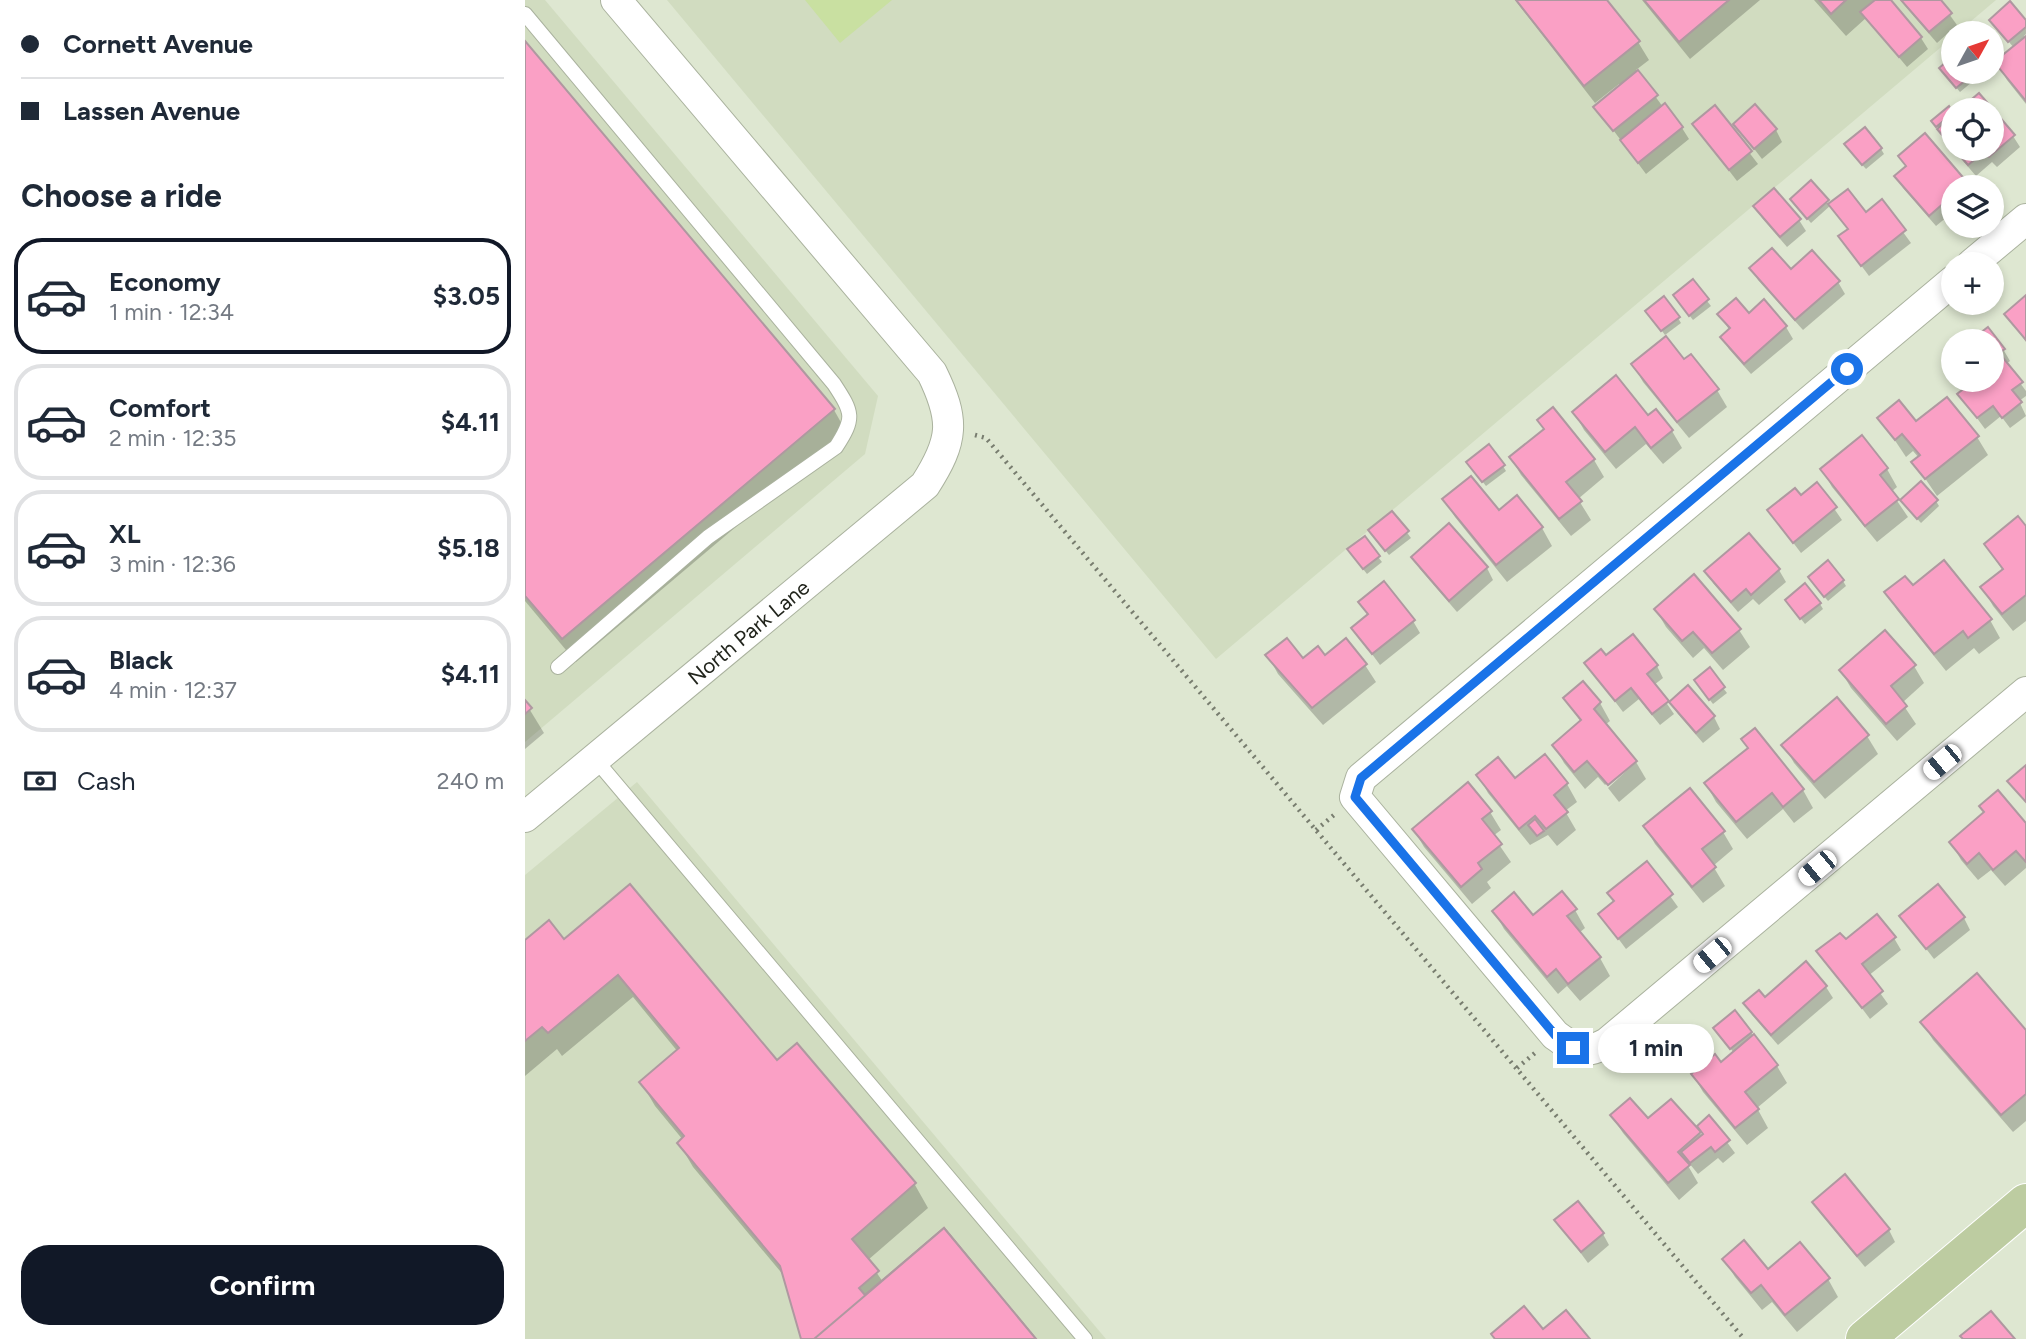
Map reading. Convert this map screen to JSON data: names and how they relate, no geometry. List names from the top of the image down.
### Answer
{
  "streets": {
    "street": ["North Park Lane"]
  },
  "north": "top right",
  "page": {
    "banner": ["Cornett Avenue", "Lassen Avenue"],
    "map_buttons": ["+", "−"],
    "heading": "Choose a ride",
    "list": [
      {
        "name": "Economy",
        "note": "1 min · 12:34",
        "value": "$3.05"
      },
      {
        "name": "Comfort",
        "note": "2 min · 12:35",
        "value": "$4.11"
      },
      {
        "name": "XL",
        "note": "3 min · 12:36",
        "value": "$5.18"
      },
      {
        "name": "Black",
        "note": "4 min · 12:37",
        "value": "$4.11"
      }
    ],
    "pay": ["Cash", "240 m"],
    "bubble": "1 min",
    "buttons": "Confirm"
  }
}
